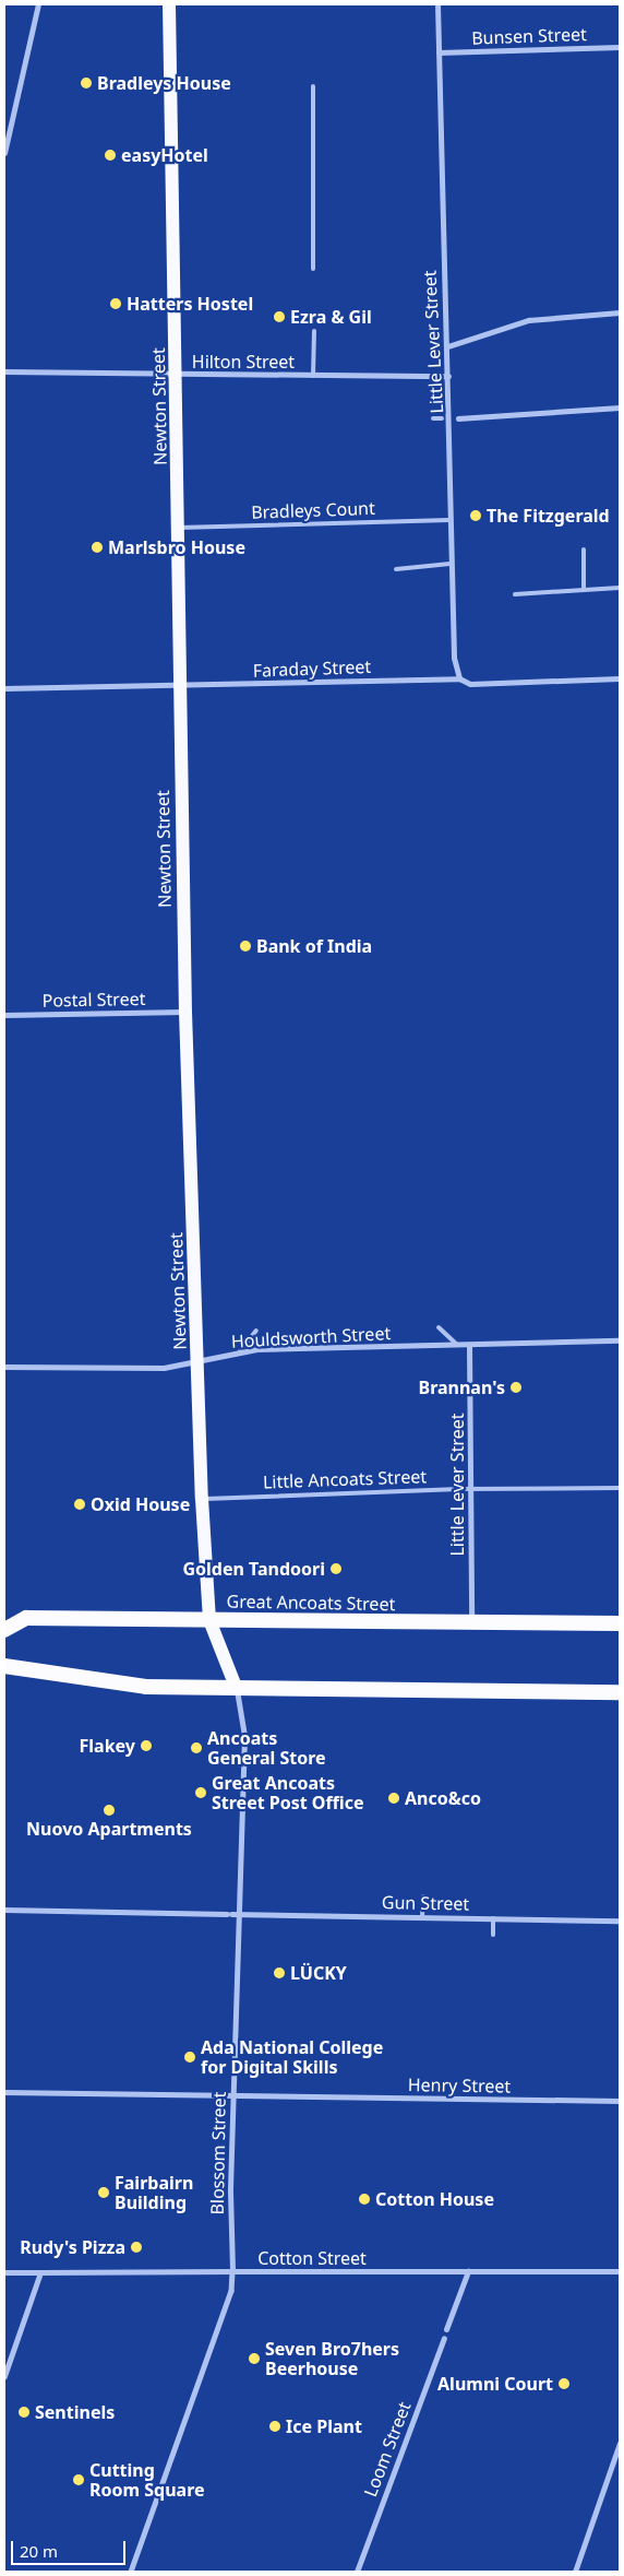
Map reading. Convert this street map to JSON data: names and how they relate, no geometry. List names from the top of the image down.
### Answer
{
  "streets": {
    "highway": ["Great Ancoats Street"],
    "main road": ["Newton Street"],
    "street": [
      "Bunsen Street",
      "Little Lever Street",
      "Hilton Street",
      "Faraday Street",
      "Postal Street",
      "Houldsworth Street",
      "Gun Street",
      "Henry Street",
      "Blossom Street",
      "Cotton Street",
      "Loom Street"
    ],
    "lane": ["Bradleys Count", "Little Ancoats Street"]
  },
  "crossings": [
    ["Bunsen Street", "Little Lever Street"],
    ["Little Lever Street", "Hilton Street"],
    ["Little Lever Street", "Bradleys Count"],
    ["Little Lever Street", "Faraday Street"],
    ["Little Lever Street", "Houldsworth Street"],
    ["Little Lever Street", "Little Ancoats Street"],
    ["Little Lever Street", "Great Ancoats Street"],
    ["Hilton Street", "Newton Street"],
    ["Newton Street", "Bradleys Count"],
    ["Newton Street", "Faraday Street"],
    ["Newton Street", "Postal Street"],
    ["Newton Street", "Houldsworth Street"],
    ["Newton Street", "Little Ancoats Street"],
    ["Newton Street", "Great Ancoats Street"],
    ["Newton Street", "Blossom Street"],
    ["Gun Street", "Blossom Street"],
    ["Henry Street", "Blossom Street"],
    ["Blossom Street", "Cotton Street"]
  ],
  "places": [
    "Bradleys House",
    "easyHotel",
    "Hatters Hostel",
    "Ezra & Gil",
    "The Fitzgerald",
    "Marlsbro House",
    "Bank of India",
    "Brannan's",
    "Oxid House",
    "Golden Tandoori",
    "Flakey",
    "Ancoats General Store",
    "Great Ancoats Street Post Office",
    "Anco&co",
    "Nuovo Apartments",
    "LÜCKY",
    "Ada National College for Digital Skills",
    "Fairbairn Building",
    "Cotton House",
    "Rudy's Pizza",
    "Seven Bro7hers Beerhouse",
    "Alumni Court",
    "Sentinels",
    "Ice Plant",
    "Cutting Room Square"
  ],
  "scale_bar": "20 m"
}
